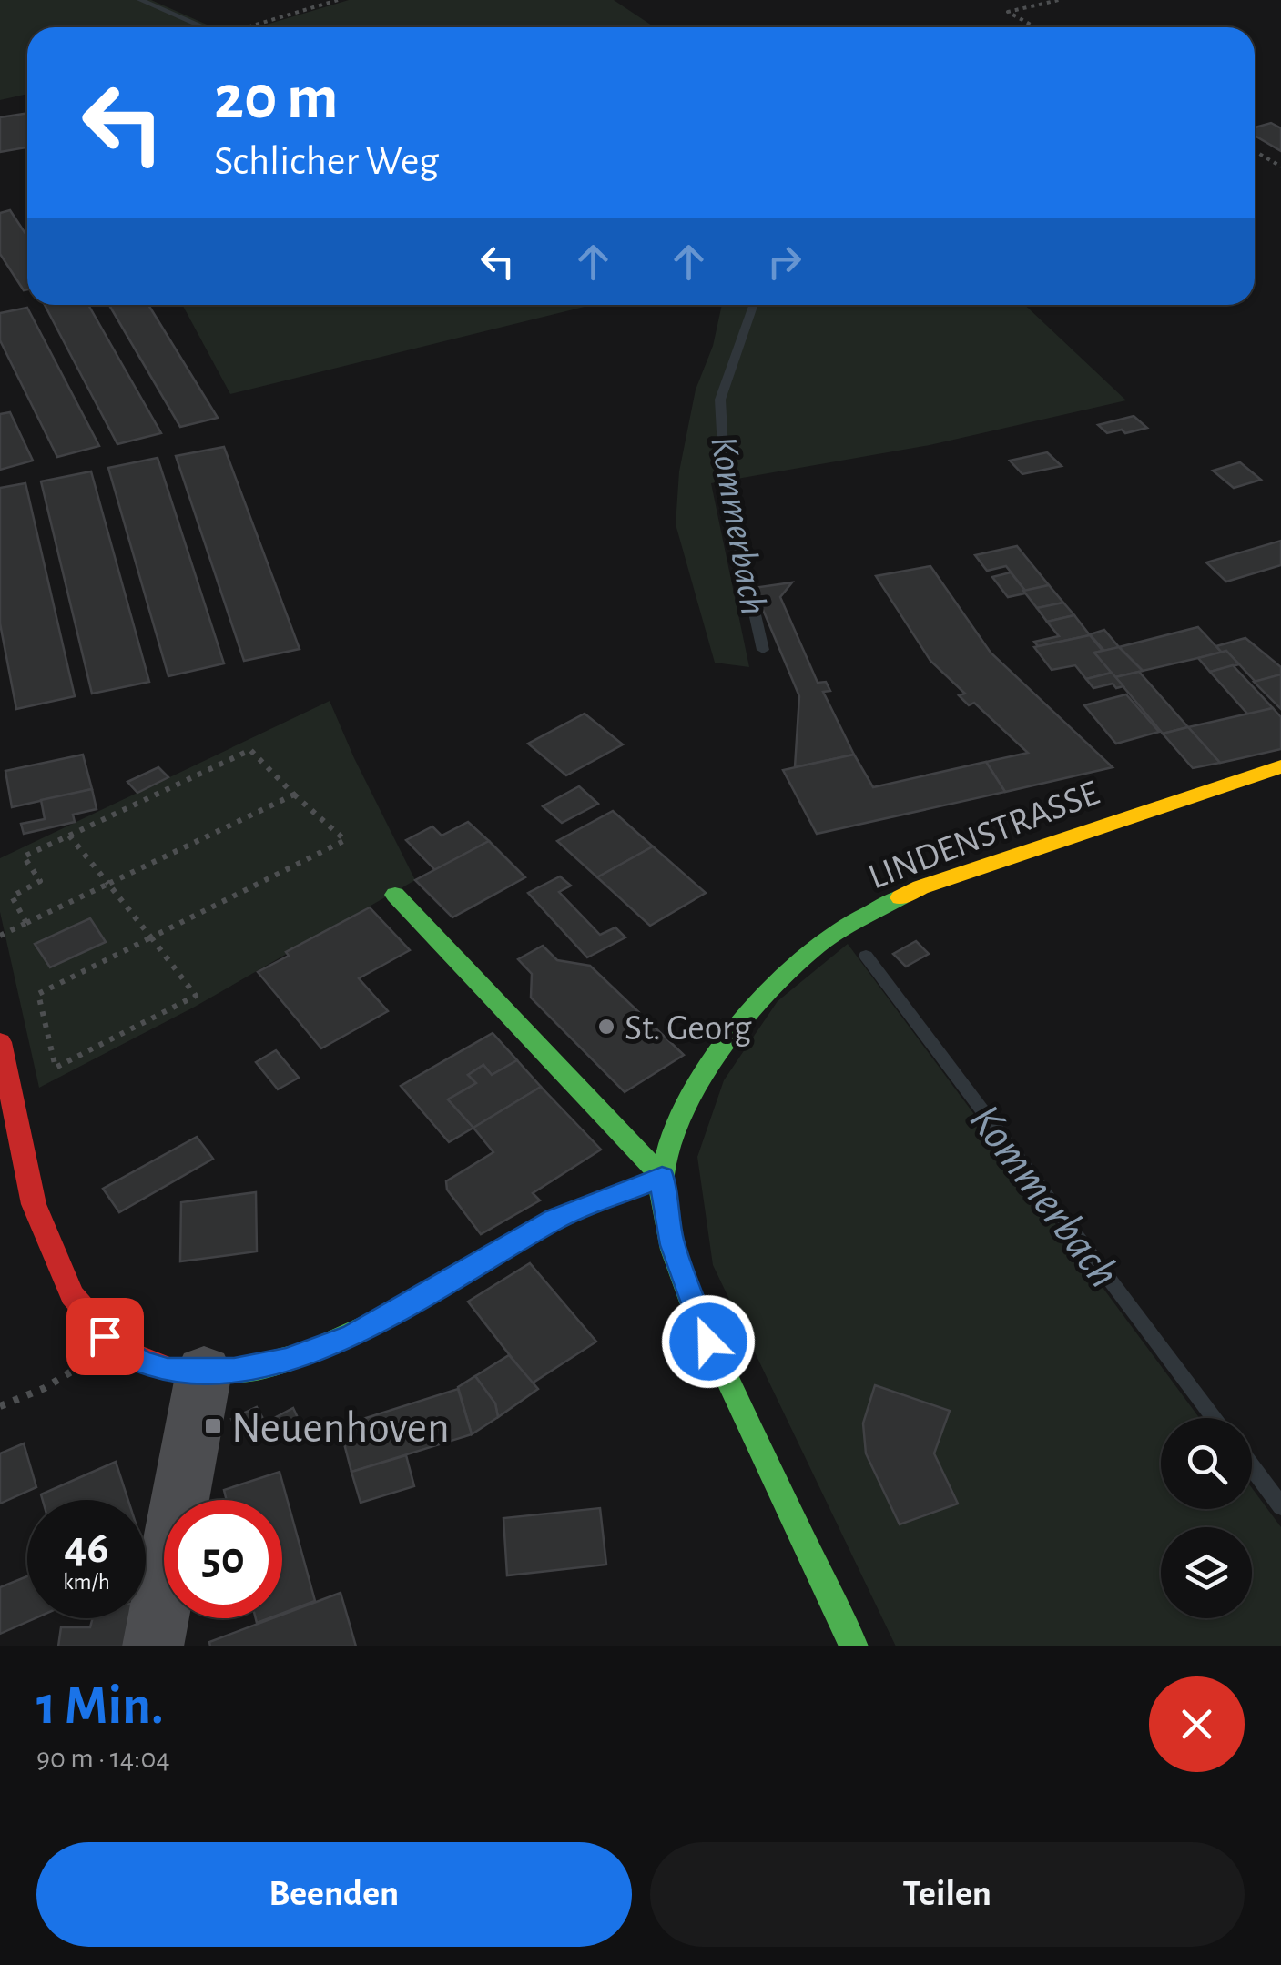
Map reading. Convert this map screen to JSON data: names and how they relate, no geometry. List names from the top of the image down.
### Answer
{
  "streets": {
    "main road": ["LINDENSTRASSE"]
  },
  "water": ["Kommerbach"],
  "places": {
    "other": ["St. Georg"],
    "transit": ["Neuenhoven"]
  },
  "page": {
    "turn": ["20 m", "Schlicher Weg"],
    "speed": "46 km/h",
    "limit": "50",
    "heading": ["1 Min.", "90 m · 14:04"],
    "buttons": ["Beenden", "Teilen"]
  }
}
